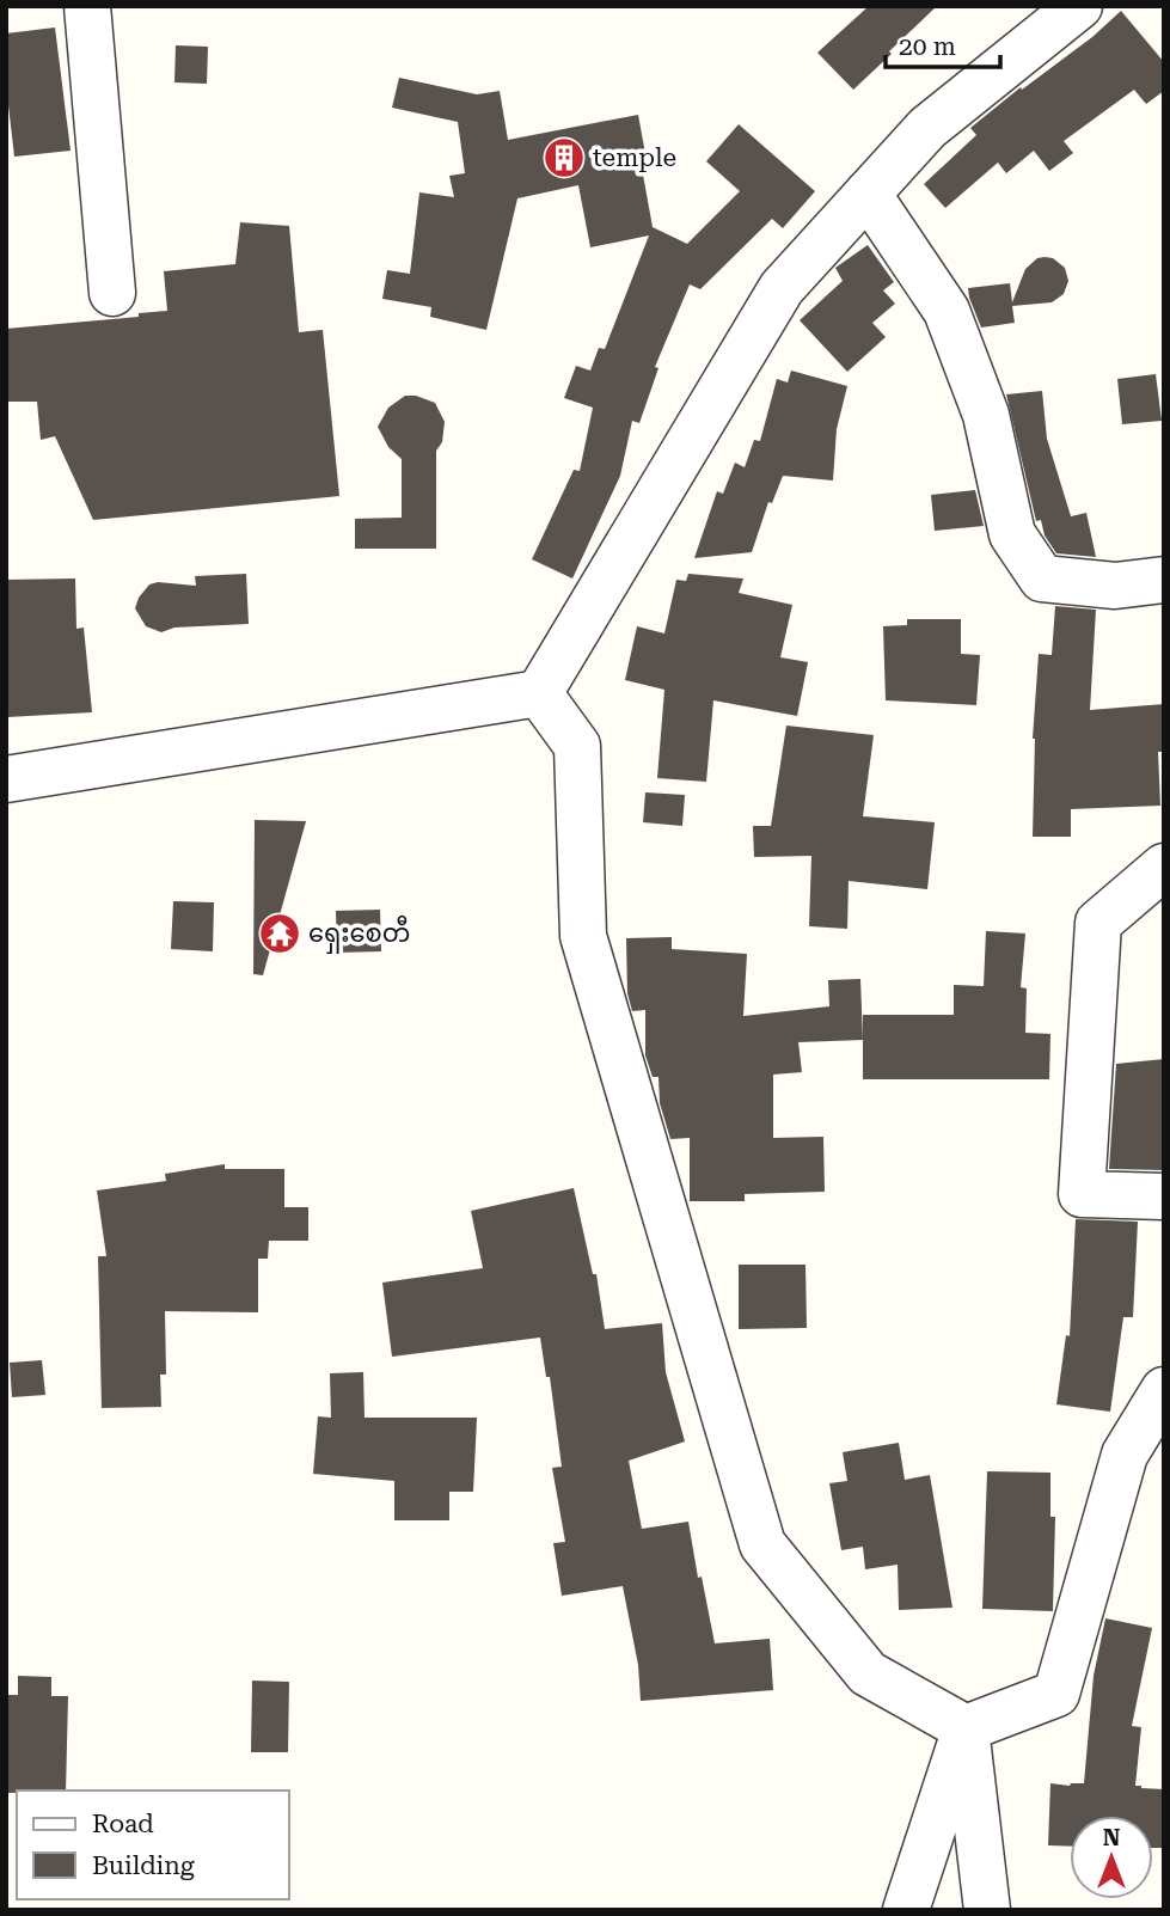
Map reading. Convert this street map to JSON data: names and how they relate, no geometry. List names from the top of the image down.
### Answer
{
  "places": {
    "building": ["temple"],
    "temple": ["ရှေးစေတီ"]
  },
  "legend": ["Road", "Building"],
  "scale_bar": "20 m",
  "north": "top"
}
